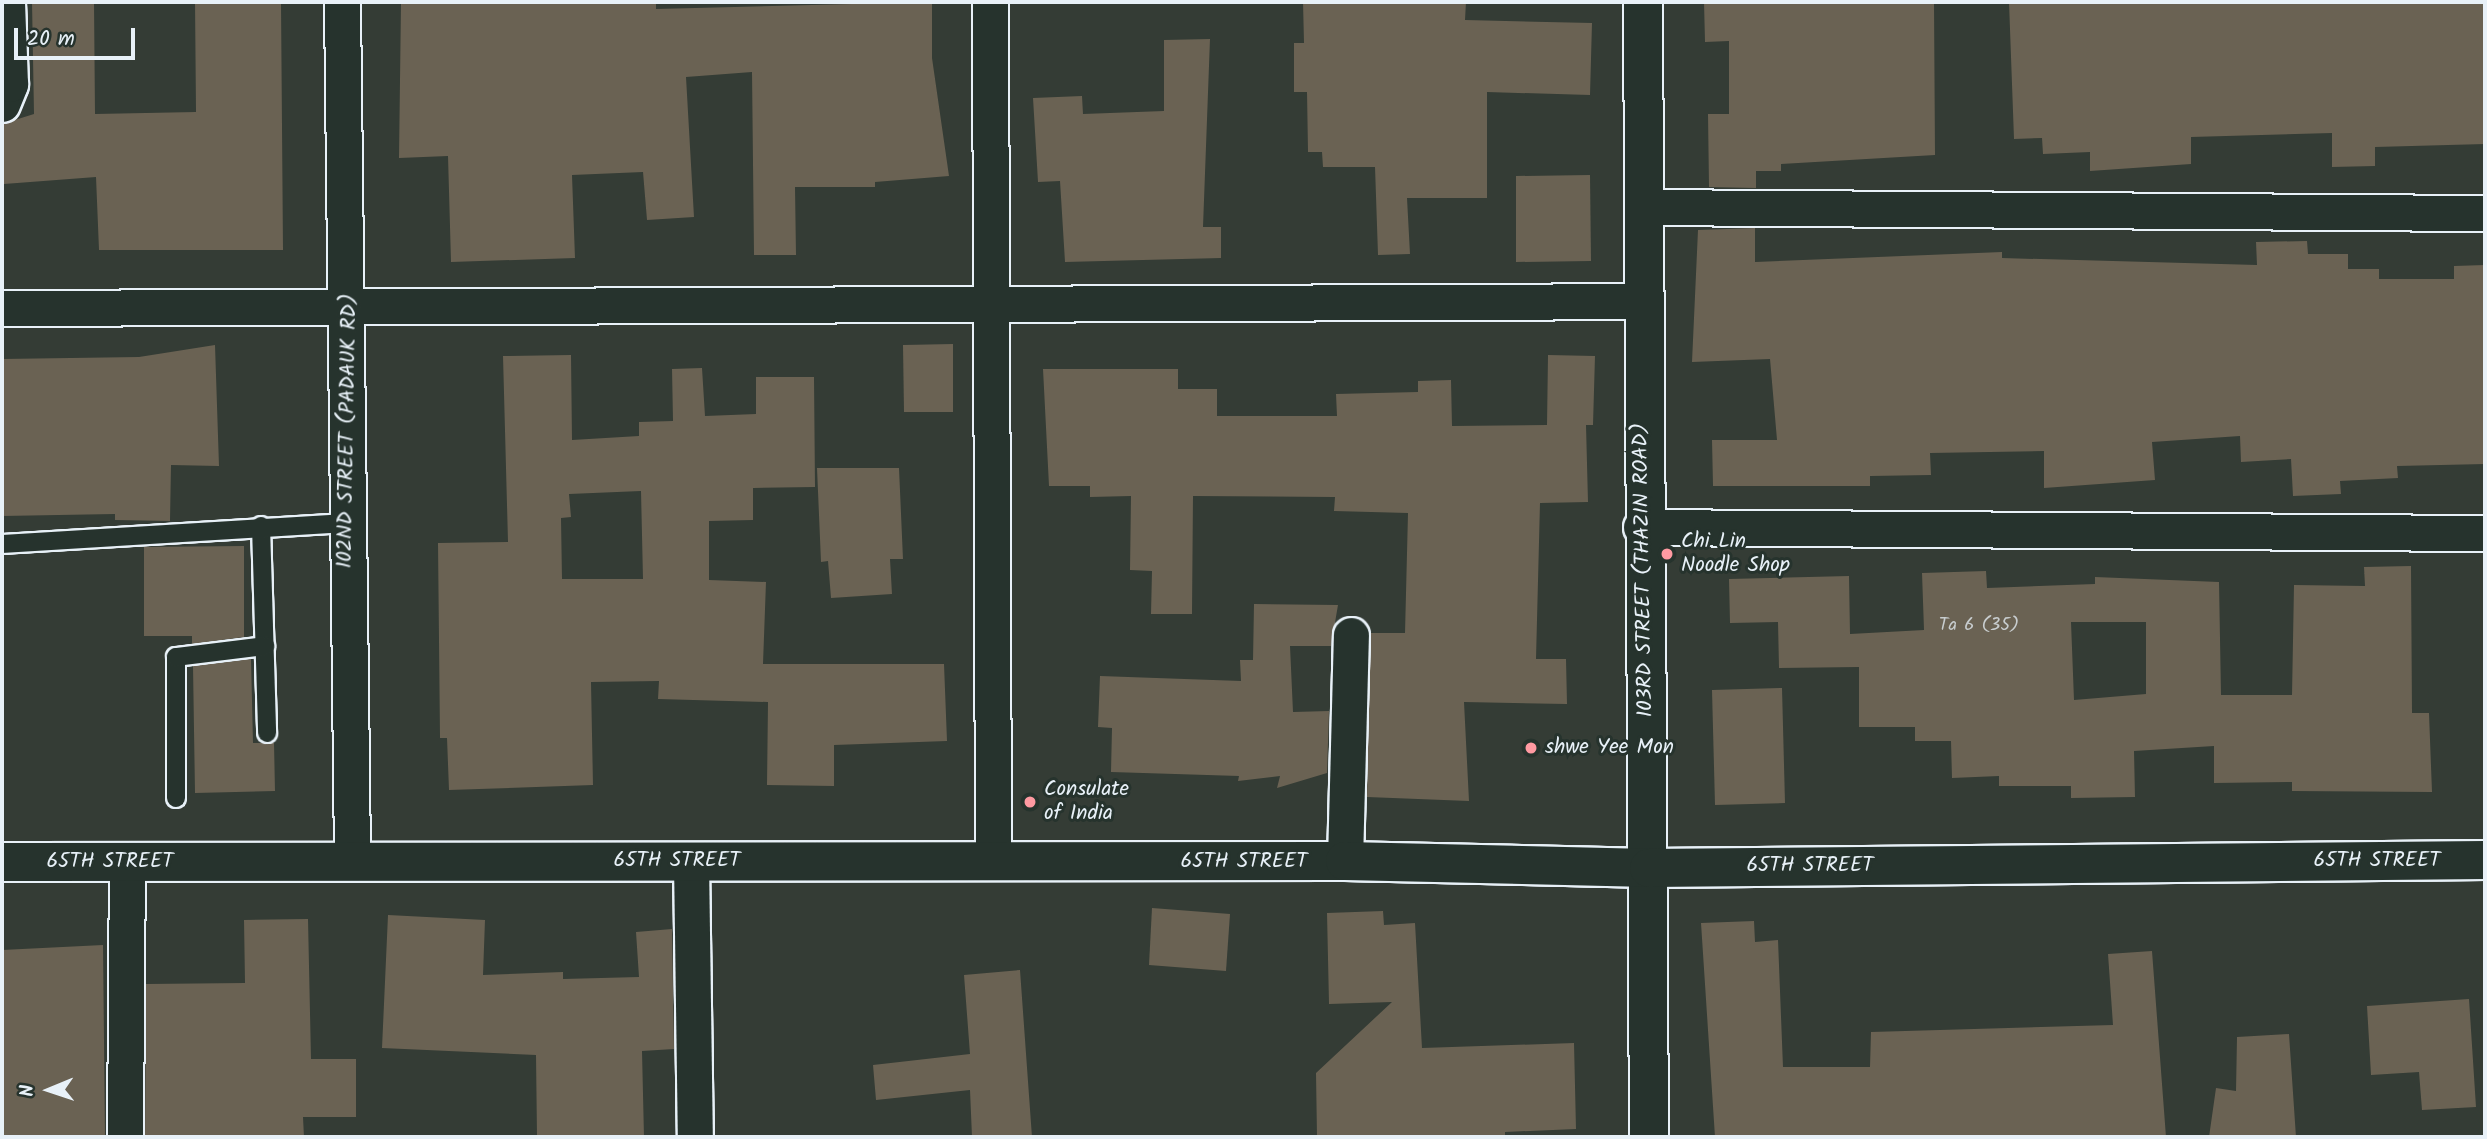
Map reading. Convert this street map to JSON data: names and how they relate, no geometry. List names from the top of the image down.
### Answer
{
  "streets": {
    "street": ["102ND STREET (PADAUK RD)", "103RD STREET (THAZIN ROAD)", "65TH STREET"]
  },
  "crossings": [
    ["102ND STREET (PADAUK RD)", "65TH STREET"],
    ["103RD STREET (THAZIN ROAD)", "65TH STREET"]
  ],
  "places": ["Chi Lin Noodle Shop", "shwe Yee Mon", "Consulate of India"],
  "house_numbers": ["Ta 6 (35)"],
  "scale_bar": "20 m",
  "north": "left"
}
